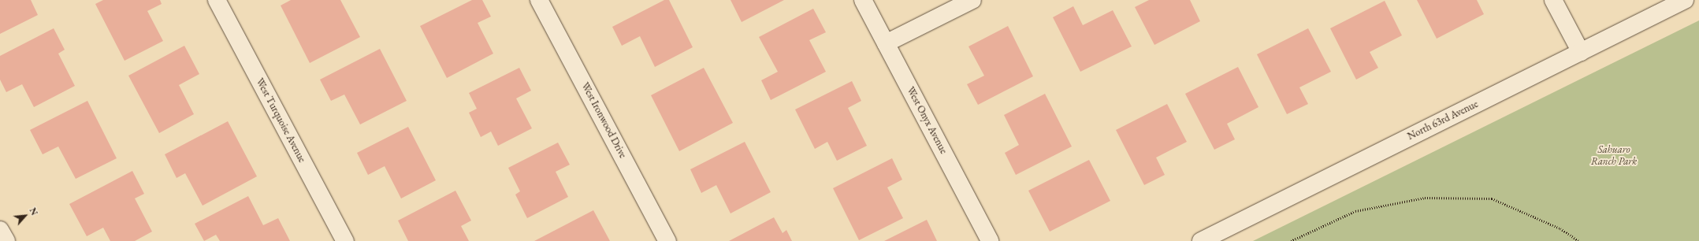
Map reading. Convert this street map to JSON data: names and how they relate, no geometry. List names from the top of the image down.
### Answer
{
  "streets": {
    "street": [
      "West Turquoise Avenue",
      "West Ironwood Drive",
      "West Onyx Avenue",
      "North 63rd Avenue"
    ]
  },
  "parks": ["Sahuaro Ranch Park"],
  "north": "top right"
}
